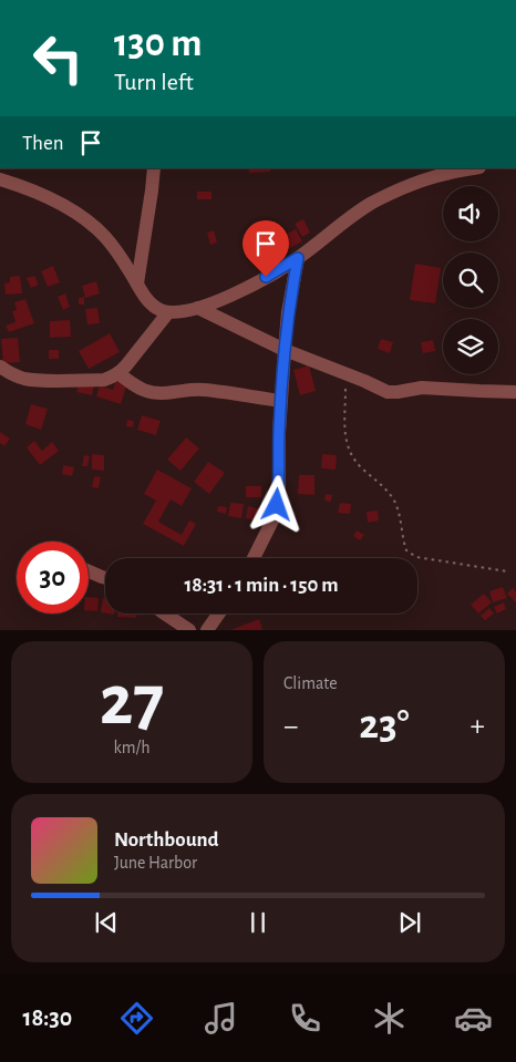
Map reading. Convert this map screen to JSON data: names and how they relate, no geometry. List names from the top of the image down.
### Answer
{
  "page": {
    "turn": ["130 m", "Turn left"],
    "then": "Then",
    "limit": "30",
    "trip": "18:31 · 1 min · 150 m",
    "tile": [
      ["27", "km/h"],
      "Climate"
    ],
    "heat": ["−", "23°", "+"],
    "song": ["Northbound", "June Harbor"],
    "tabs": "18:30"
  }
}
